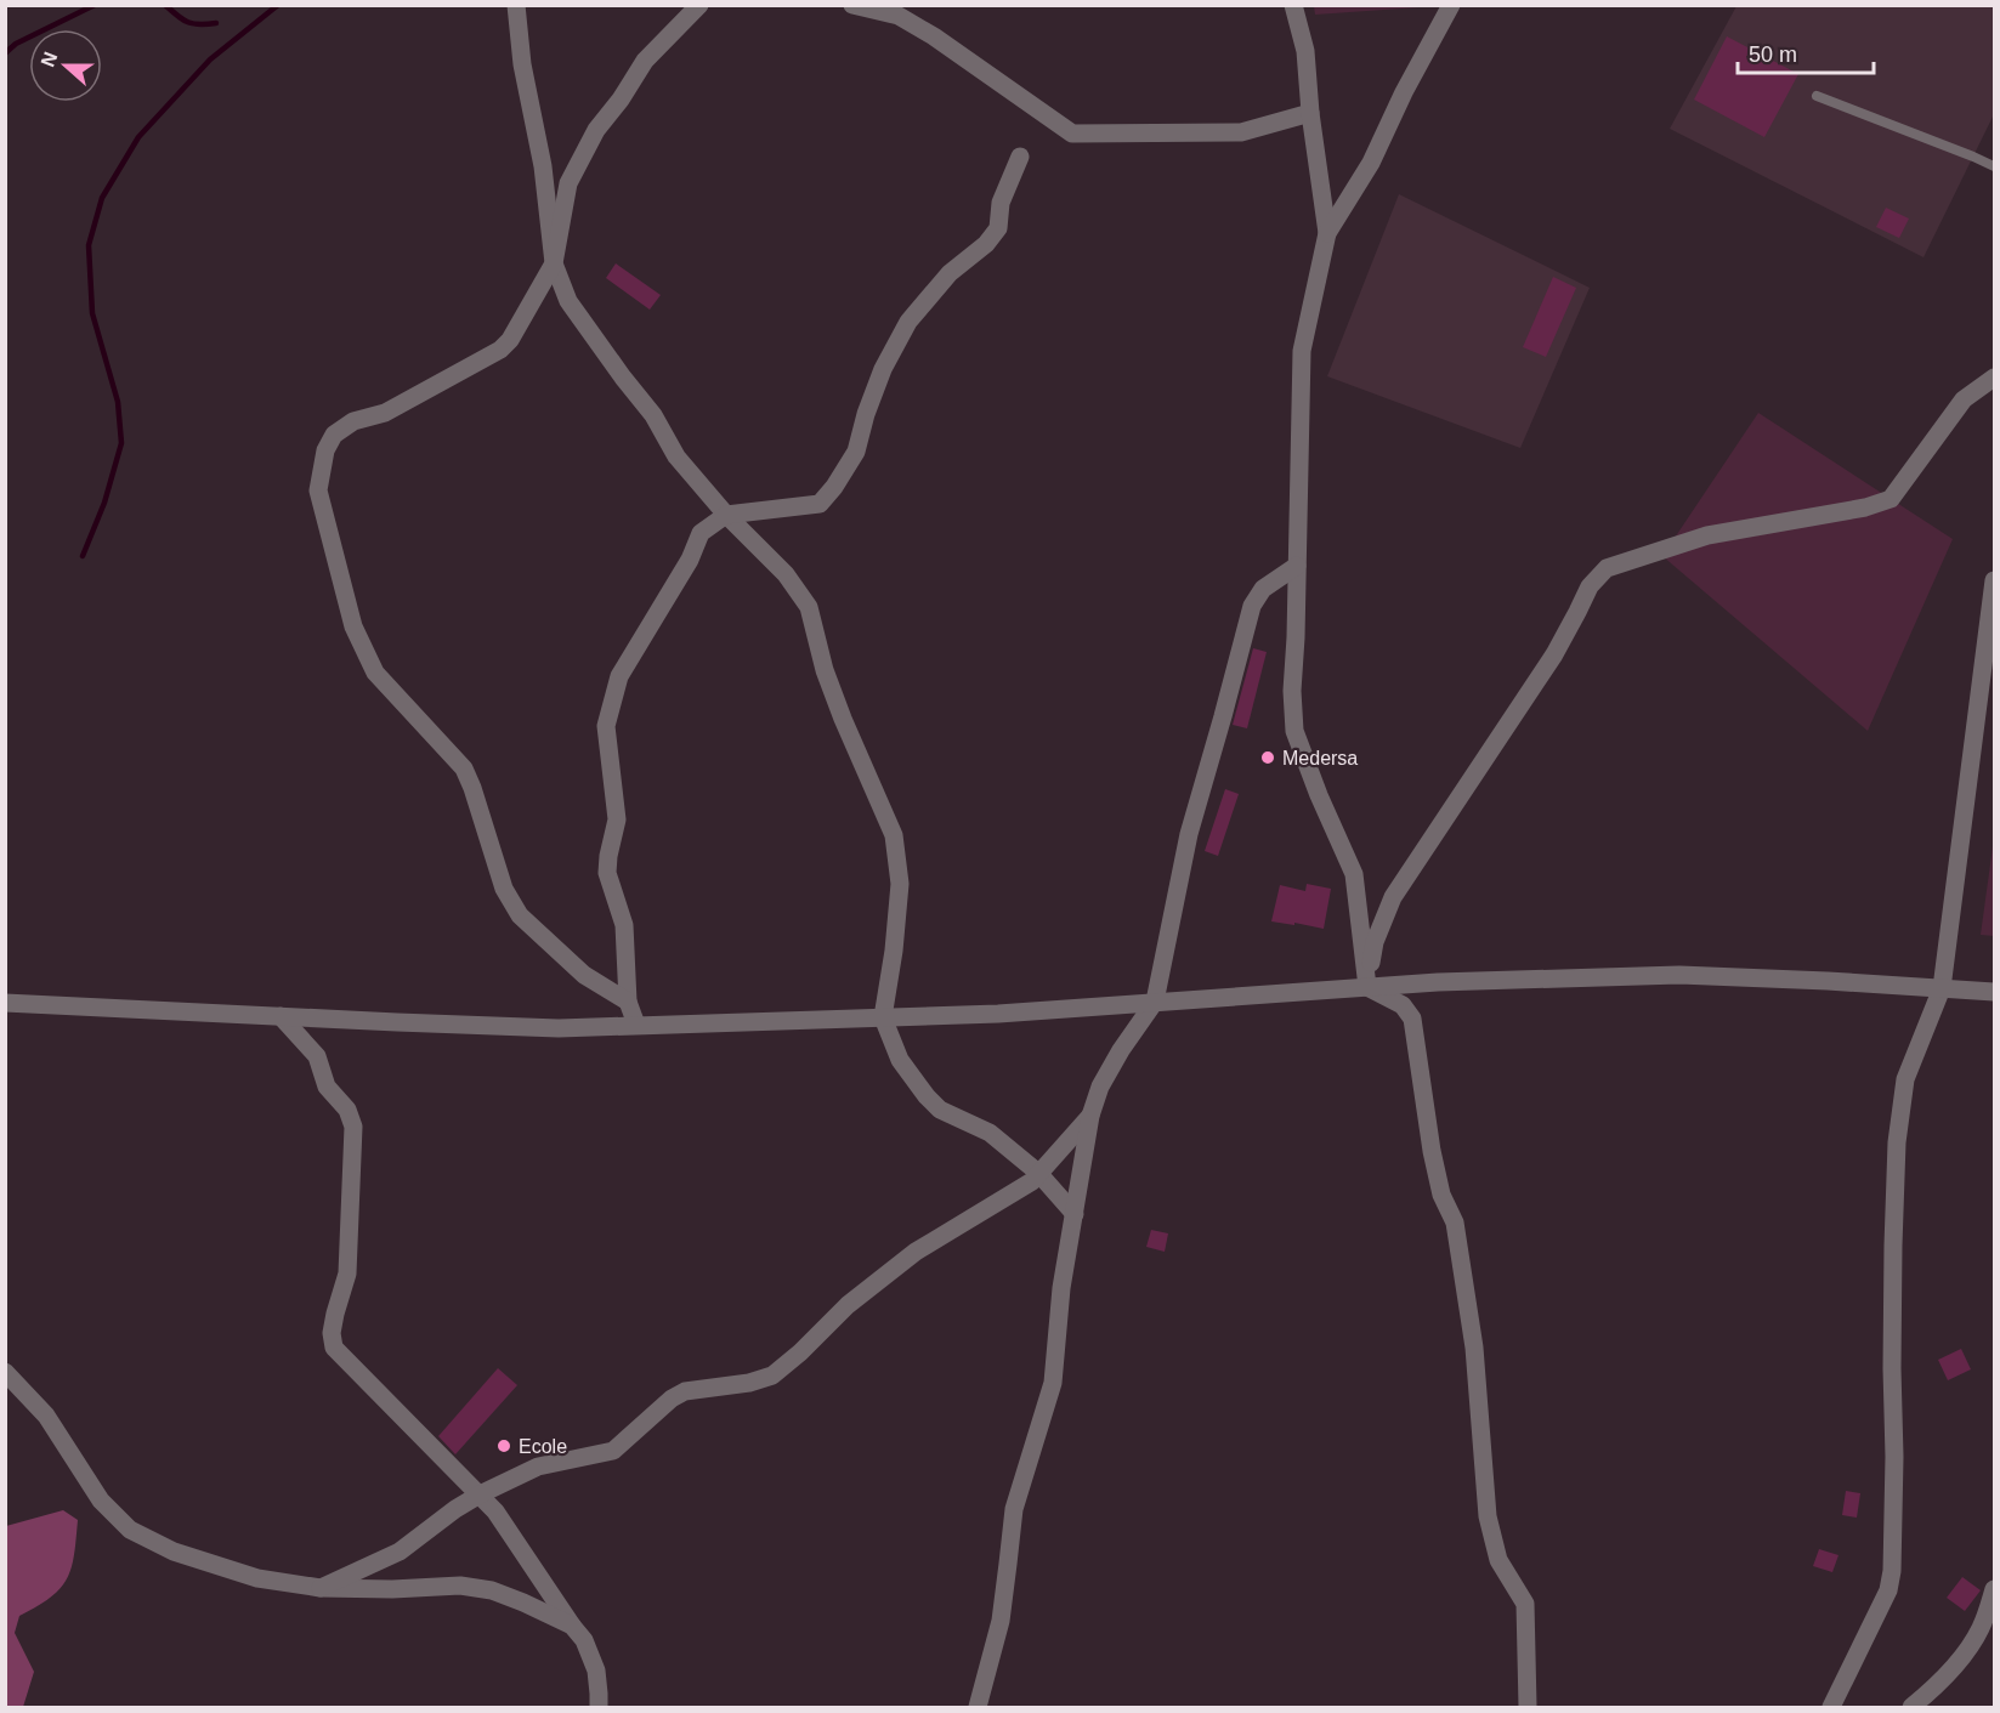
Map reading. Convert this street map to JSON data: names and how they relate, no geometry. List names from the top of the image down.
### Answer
{
  "places": ["Medersa", "Ecole"],
  "scale_bar": "50 m",
  "north": "left"
}
